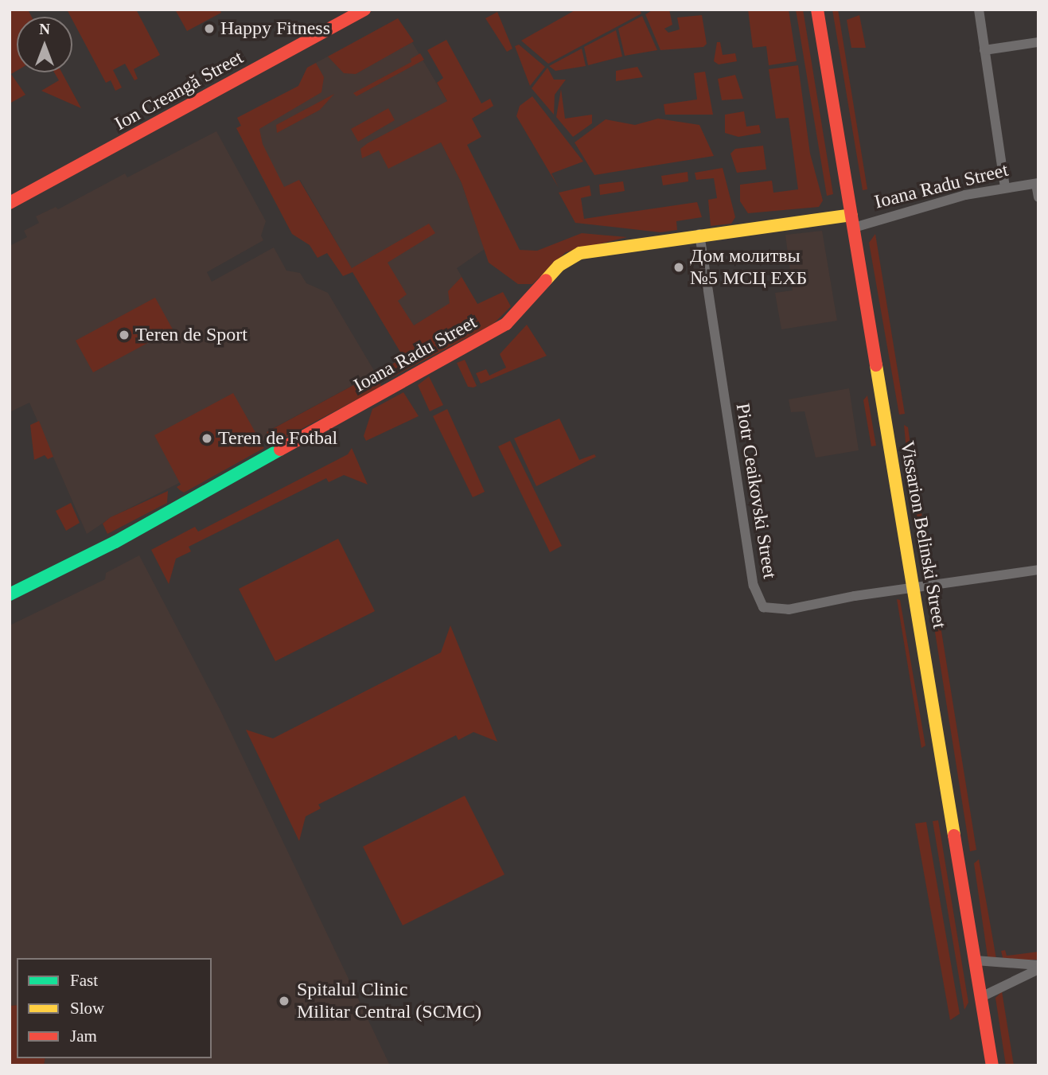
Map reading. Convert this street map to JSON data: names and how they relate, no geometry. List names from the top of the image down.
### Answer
{
  "streets": {
    "main road": ["Ion Creangă Street", "Ioana Radu Street", "Vissarion Belinski Street"],
    "street": ["Piotr Ceaikovski Street"]
  },
  "crossings": [
    ["Ioana Radu Street", "Piotr Ceaikovski Street"],
    ["Ioana Radu Street", "Vissarion Belinski Street"],
    ["Piotr Ceaikovski Street", "Vissarion Belinski Street"]
  ],
  "places": [
    "Happy Fitness",
    "Дом молитвы №5 МСЦ ЕХБ",
    "Teren de Sport",
    "Teren de Fotbal",
    "Spitalul Clinic Militar Central (SCMC)"
  ],
  "legend": ["Fast", "Slow", "Jam"],
  "north": "top"
}
